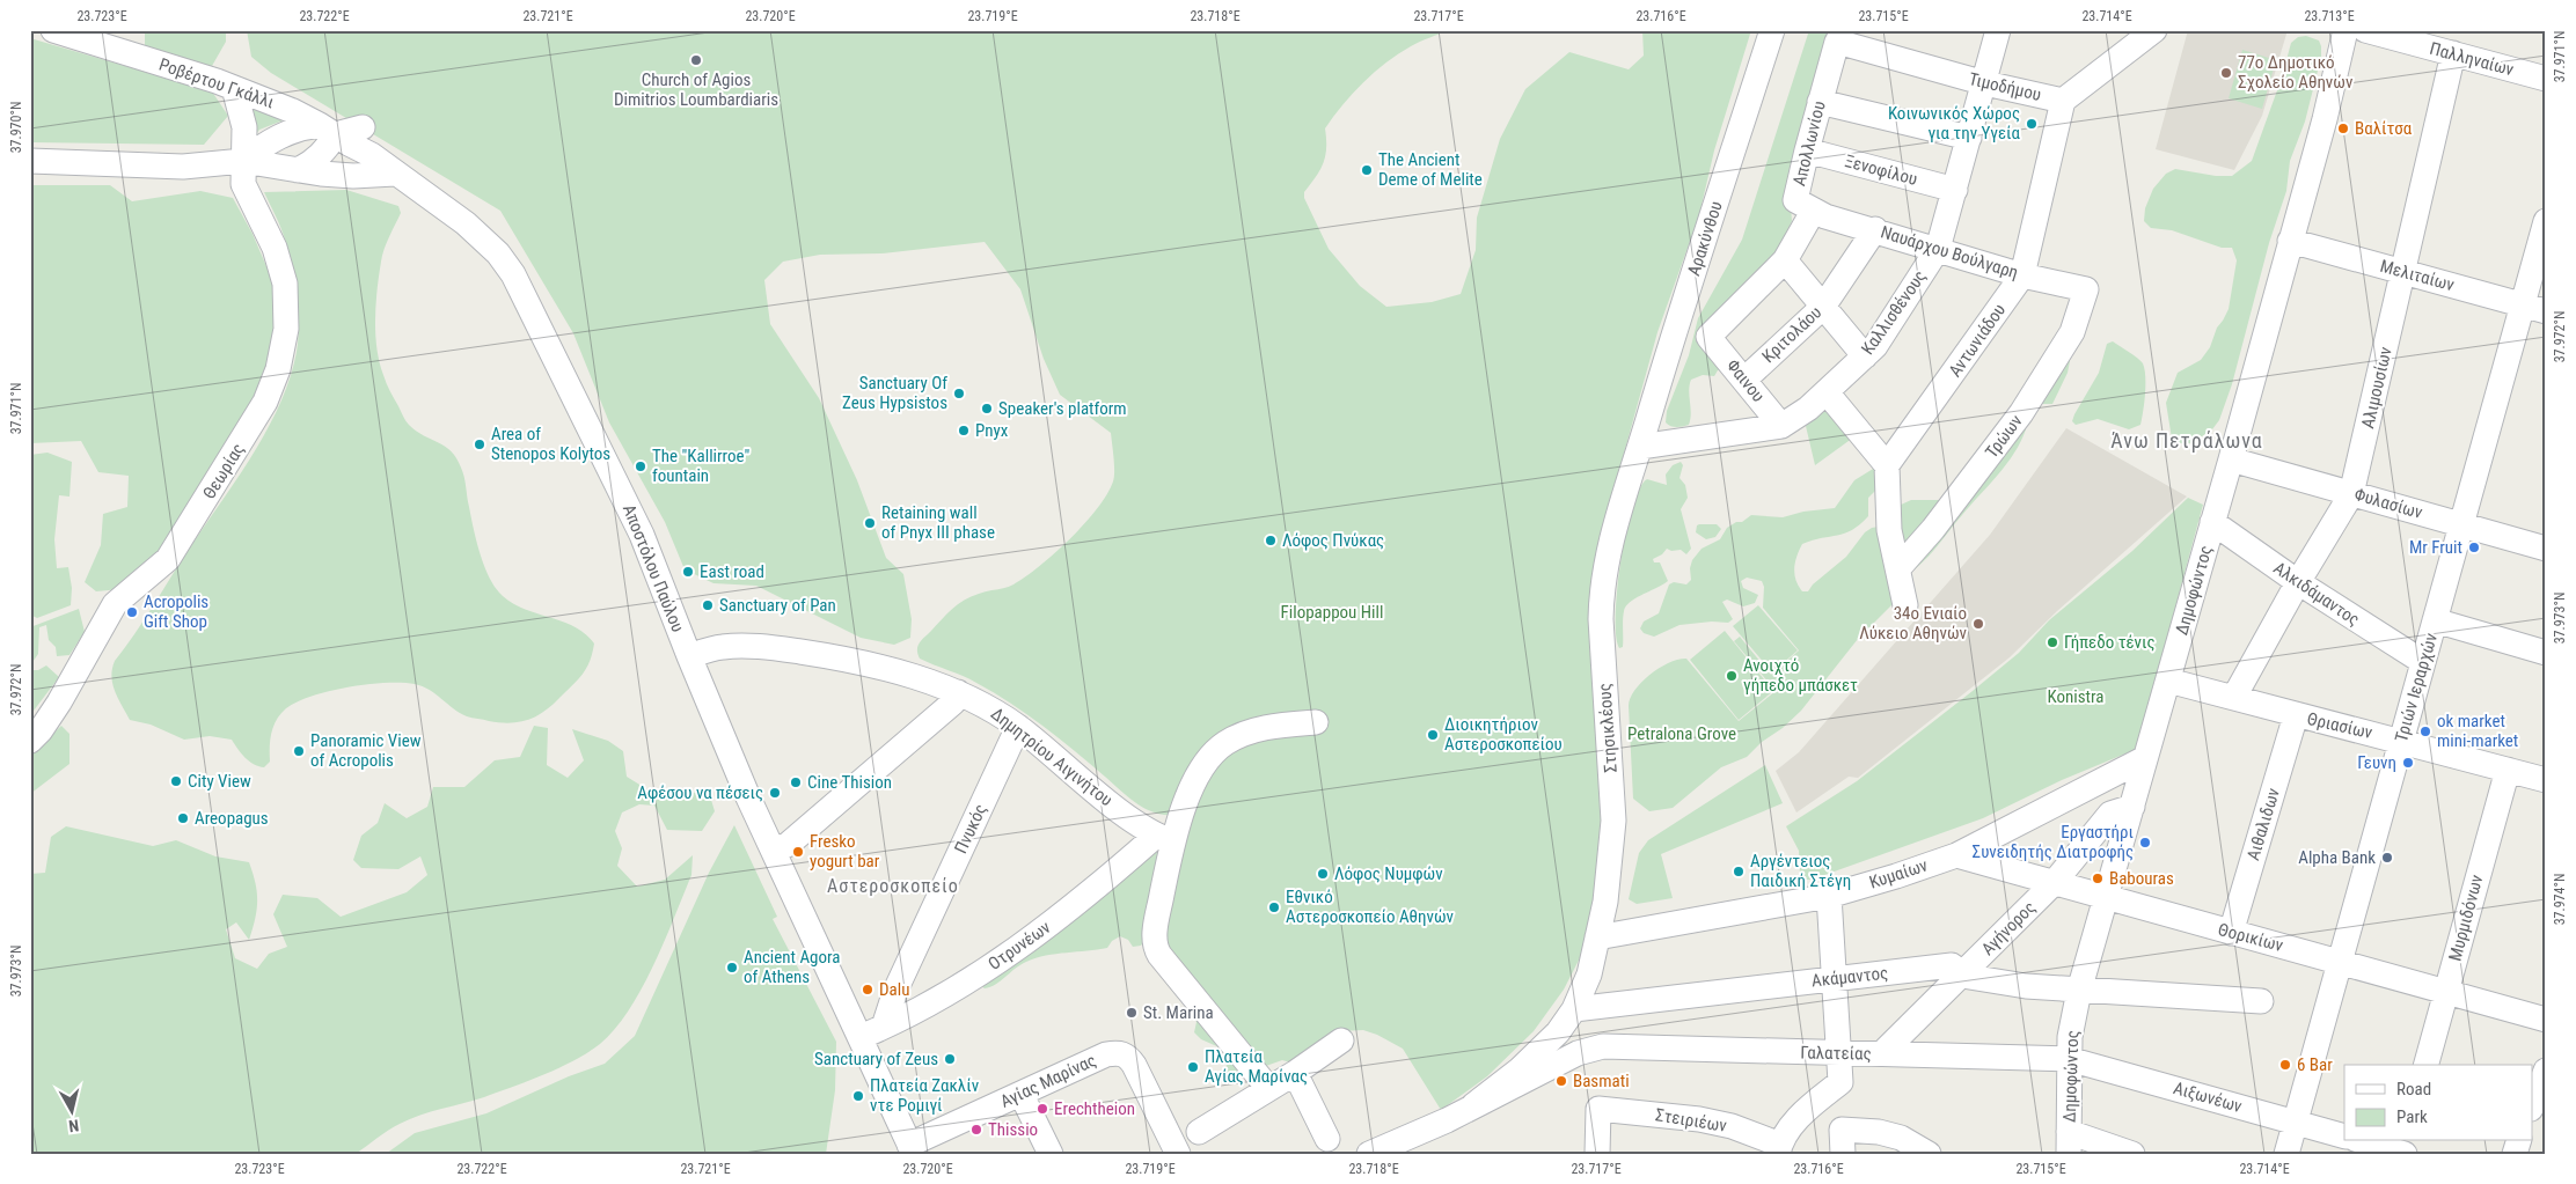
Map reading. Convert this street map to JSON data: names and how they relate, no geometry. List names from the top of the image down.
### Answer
{
  "streets": {
    "street": [
      "Παλληναίων",
      "Ροβέρτου Γκάλλι",
      "Τιμοδήμου",
      "Απολλωνίου",
      "Ξενοφίλου",
      "Αρακύνθου",
      "Ναυάρχου Βούλγαρη",
      "Μελιταίων",
      "Καλλισθένους",
      "Κριτολάου",
      "Αντωνιάδου",
      "Φαινου",
      "Αλιμουσίων",
      "Τρώων",
      "Θεωρίας",
      "Φυλασίων",
      "Αποστόλου Παύλου",
      "Δημοφώντος",
      "Αλκιδάμαντος",
      "Τριών Ιεραρχών",
      "Θριασίων",
      "Στησικλέους",
      "Δημητρίου Αιγινήτου",
      "Αιθαλιδων",
      "Πνυκός",
      "Κυμαίων",
      "Μυρμιδόνων",
      "Αγήνορος",
      "Θορικίων",
      "Οτρυνέων",
      "Ακάμαντος",
      "Γαλατείας",
      "Αγίας Μαρίνας",
      "Αιξωνέων",
      "Στειριέων"
    ]
  },
  "crossings": [
    ["Παλληναίων", "Αλιμουσίων"],
    ["Ροβέρτου Γκάλλι", "Θεωρίας"],
    ["Ροβέρτου Γκάλλι", "Αποστόλου Παύλου"],
    ["Τιμοδήμου", "Απολλωνίου"],
    ["Τιμοδήμου", "Καλλισθένους"],
    ["Τιμοδήμου", "Αντωνιάδου"],
    ["Απολλωνίου", "Ξενοφίλου"],
    ["Απολλωνίου", "Ναυάρχου Βούλγαρη"],
    ["Απολλωνίου", "Φαινου"],
    ["Ξενοφίλου", "Καλλισθένους"],
    ["Αρακύνθου", "Καλλισθένους"],
    ["Αρακύνθου", "Στησικλέους"],
    ["Ναυάρχου Βούλγαρη", "Καλλισθένους"],
    ["Ναυάρχου Βούλγαρη", "Κριτολάου"],
    ["Ναυάρχου Βούλγαρη", "Αντωνιάδου"],
    ["Ναυάρχου Βούλγαρη", "Τρώων"],
    ["Μελιταίων", "Αλιμουσίων"],
    ["Μελιταίων", "Δημοφώντος"],
    ["Μελιταίων", "Τριών Ιεραρχών"],
    ["Καλλισθένους", "Φαινου"],
    ["Καλλισθένους", "Στησικλέους"],
    ["Κριτολάου", "Φαινου"],
    ["Αλιμουσίων", "Φυλασίων"],
    ["Αλιμουσίων", "Αλκιδάμαντος"],
    ["Αλιμουσίων", "Θριασίων"],
    ["Φυλασίων", "Δημοφώντος"],
    ["Φυλασίων", "Τριών Ιεραρχών"],
    ["Αποστόλου Παύλου", "Δημητρίου Αιγινήτου"],
    ["Αποστόλου Παύλου", "Πνυκός"],
    ["Αποστόλου Παύλου", "Οτρυνέων"],
    ["Αποστόλου Παύλου", "Αγίας Μαρίνας"],
    ["Δημοφώντος", "Αλκιδάμαντος"],
    ["Δημοφώντος", "Θριασίων"],
    ["Δημοφώντος", "Κυμαίων"],
    ["Δημοφώντος", "Αγήνορος"],
    ["Δημοφώντος", "Θορικίων"],
    ["Δημοφώντος", "Ακάμαντος"],
    ["Δημοφώντος", "Γαλατείας"],
    ["Δημοφώντος", "Αιξωνέων"],
    ["Αλκιδάμαντος", "Τριών Ιεραρχών"],
    ["Τριών Ιεραρχών", "Θριασίων"],
    ["Τριών Ιεραρχών", "Θορικίων"],
    ["Τριών Ιεραρχών", "Αιξωνέων"],
    ["Θριασίων", "Αιθαλιδων"],
    ["Θριασίων", "Μυρμιδόνων"],
    ["Στησικλέους", "Κυμαίων"],
    ["Στησικλέους", "Ακάμαντος"],
    ["Δημητρίου Αιγινήτου", "Πνυκός"],
    ["Δημητρίου Αιγινήτου", "Οτρυνέων"],
    ["Αιθαλιδων", "Θορικίων"],
    ["Πνυκός", "Οτρυνέων"],
    ["Κυμαίων", "Θορικίων"],
    ["Μυρμιδόνων", "Θορικίων"],
    ["Αγήνορος", "Θορικίων"],
    ["Αγήνορος", "Ακάμαντος"],
    ["Αγήνορος", "Γαλατείας"],
    ["Γαλατείας", "Αιξωνέων"]
  ],
  "districts": ["Άνω Πετράλωνα", "Αστεροσκοπείο"],
  "parks": ["Filopappou Hill", "Konistra", "Petralona Grove"],
  "places": [
    "Church of Agios Dimitrios Loumbardiaris",
    "77ο Δημοτικό Σχολείο Αθηνών",
    "Κοινωνικός Χώρος για την Υγεία",
    "Βαλίτσα",
    "The Ancient Deme of Melite",
    "Sanctuary Of Zeus Hypsistos",
    "Speaker's platform",
    "Pnyx",
    "Area of Stenopos Kolytos",
    "The \"Kallirroe\" fountain",
    "Retaining wall of Pnyx III phase",
    "Λόφος Πνύκας",
    "Mr Fruit",
    "East road",
    "Sanctuary of Pan",
    "Acropolis Gift Shop",
    "34ο Ενιαίο Λύκειο Αθηνών",
    "Γήπεδο τένις",
    "Ανοιχτό γήπεδο μπάσκετ",
    "ok market mini-market",
    "Διοικητήριον Αστεροσκοπείου",
    "Panoramic View of Acropolis",
    "Γευνη",
    "City View",
    "Cine Thision",
    "Αφέσου να πέσεις",
    "Areopagus",
    "Εργαστήρι Συνειδητής Διατροφής",
    "Fresko yogurt bar",
    "Alpha Bank",
    "Αργέντειος Παιδική Στέγη",
    "Λόφος Νυμφών",
    "Babouras",
    "Εθνικό Αστεροσκοπείο Αθηνών",
    "Ancient Agora of Athens",
    "Dalu",
    "St. Marina",
    "Sanctuary of Zeus",
    "6 Bar",
    "Πλατεία Αγίας Μαρίνας",
    "Basmati",
    "Πλατεία Ζακλίν ντε Ρομιγί",
    "Erechtheion",
    "Thissio"
  ],
  "legend": ["Road", "Park"],
  "north": "bottom",
  "coordinates": [
    "23.723°E",
    "23.722°E",
    "23.721°E",
    "23.720°E",
    "23.719°E",
    "23.718°E",
    "23.717°E",
    "23.716°E",
    "23.715°E",
    "23.714°E",
    "23.713°E",
    "37.971°N",
    "37.970°N",
    "37.972°N",
    "37.973°N",
    "37.974°N"
  ]
}
